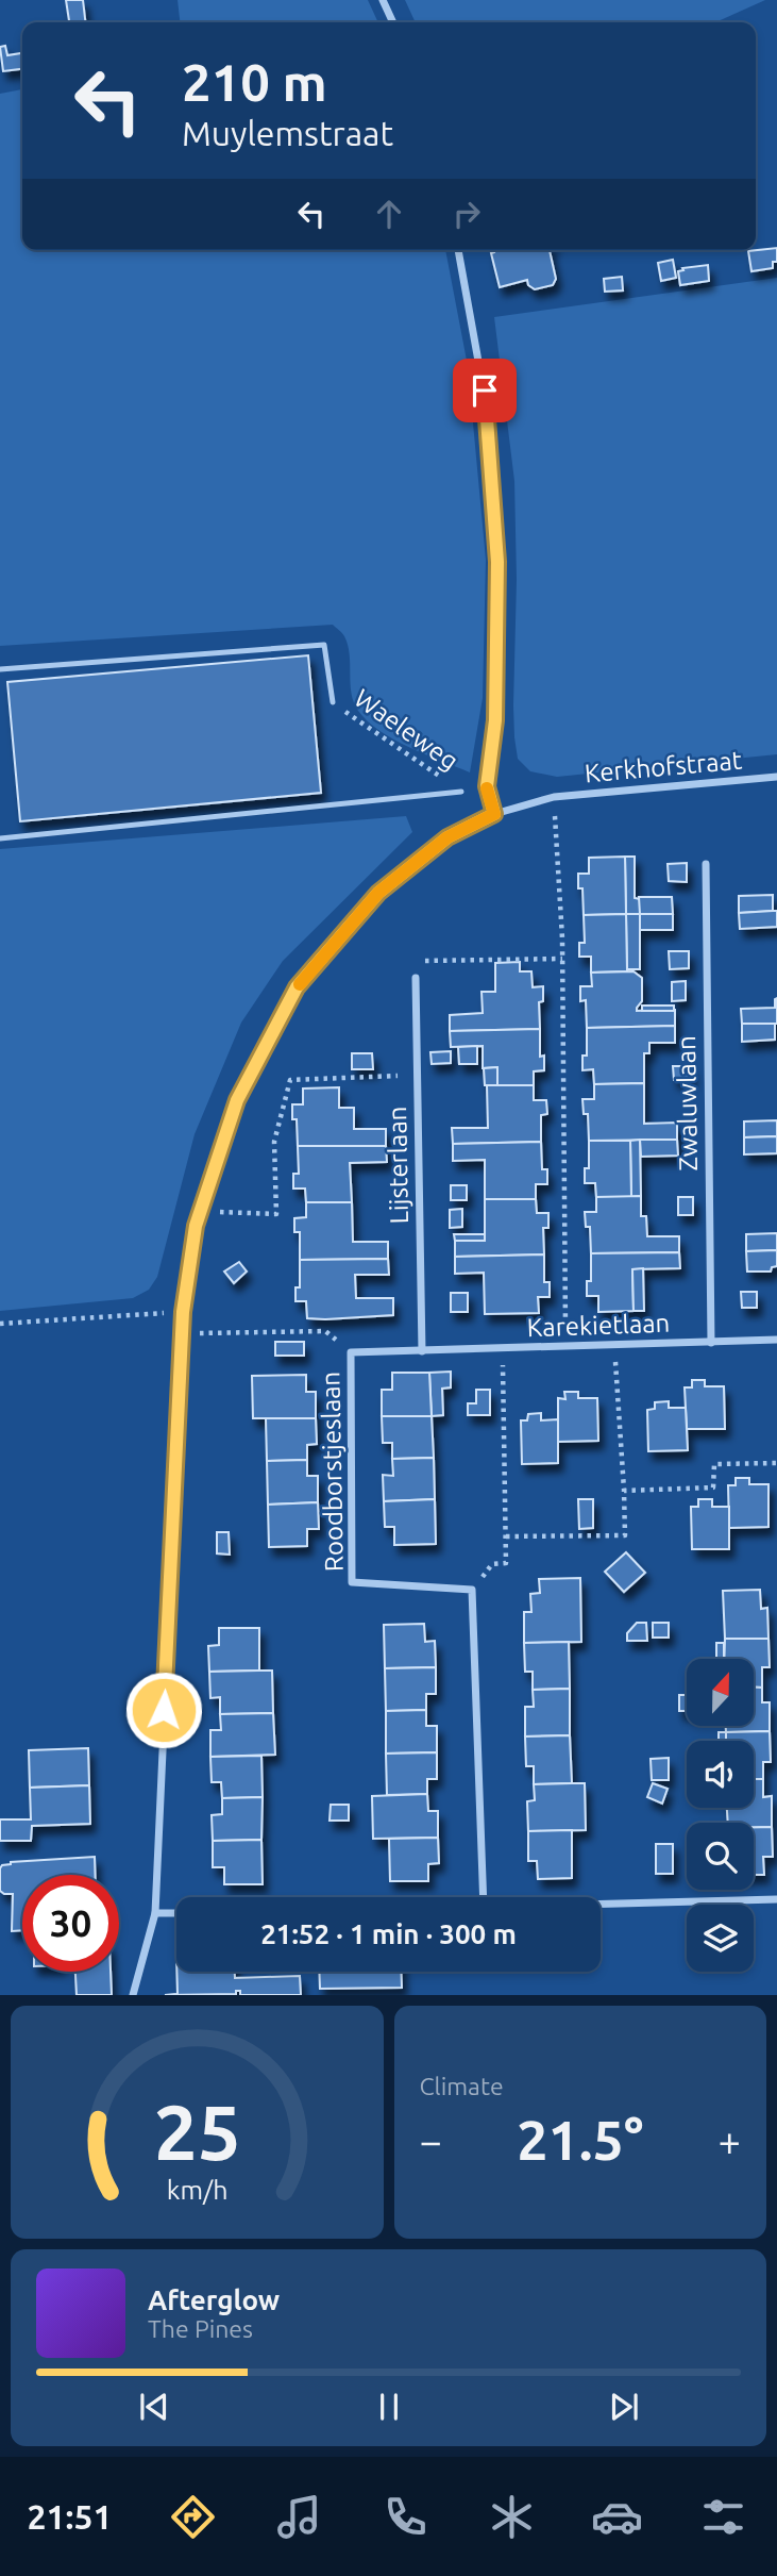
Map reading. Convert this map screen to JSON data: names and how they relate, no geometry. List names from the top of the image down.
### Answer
{
  "streets": {
    "street": [
      "Kerkhofstraat",
      "Zwaluwlaan",
      "Lijsterlaan",
      "Karekietlaan",
      "Roodborstjeslaan"
    ],
    "path": ["Waeleweg"]
  },
  "crossings": [
    ["Zwaluwlaan", "Karekietlaan"],
    ["Lijsterlaan", "Karekietlaan"],
    ["Lijsterlaan", "Roodborstjeslaan"],
    ["Karekietlaan", "Roodborstjeslaan"]
  ],
  "north": "top",
  "page": {
    "turn": ["210 m", "Muylemstraat"],
    "limit": "30",
    "trip": "21:52 · 1 min · 300 m",
    "tile": "Climate",
    "heat": ["−", "21.5°", "+"],
    "song": ["Afterglow", "The Pines"],
    "tabs": "21:51",
    "gauge": ["25", "km/h"]
  }
}
